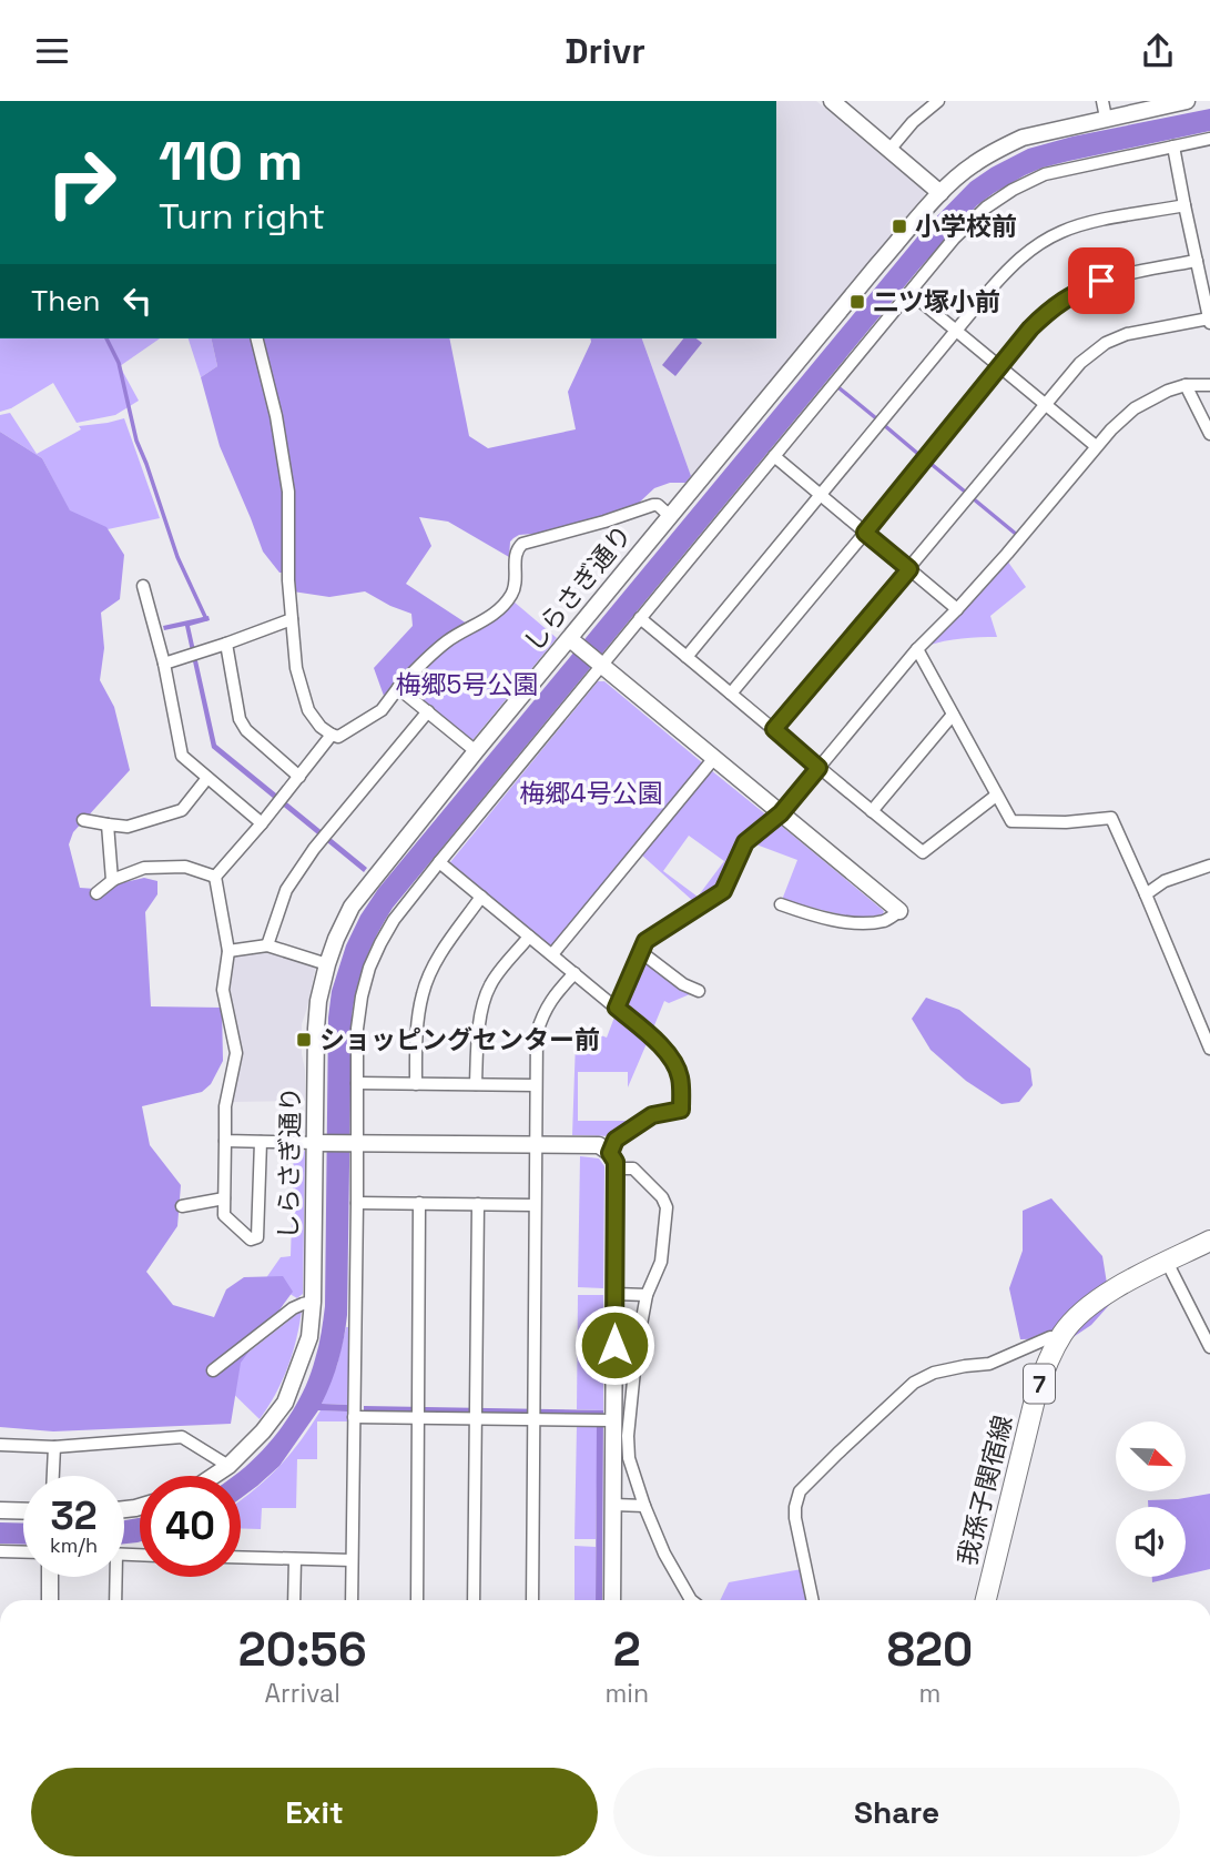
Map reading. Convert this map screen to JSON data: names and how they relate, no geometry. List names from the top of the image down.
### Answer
{
  "streets": {
    "main road": ["7", "我孫子関宿線"],
    "street": ["しらさぎ通り"]
  },
  "parks": ["梅郷5号公園", "梅郷4号公園"],
  "places": {
    "transit": ["小学校前", "二ツ塚小前", "ショッピングセンター前"]
  },
  "north": "bottom right",
  "page": {
    "header": "Drivr",
    "turn": ["110 m", "Turn right"],
    "then": "Then",
    "speed": "32 km/h",
    "limit": "40",
    "eta": [
      "20:56",
      "Arrival",
      "2",
      "min",
      "820",
      "m"
    ],
    "buttons": ["Exit", "Share"]
  }
}
